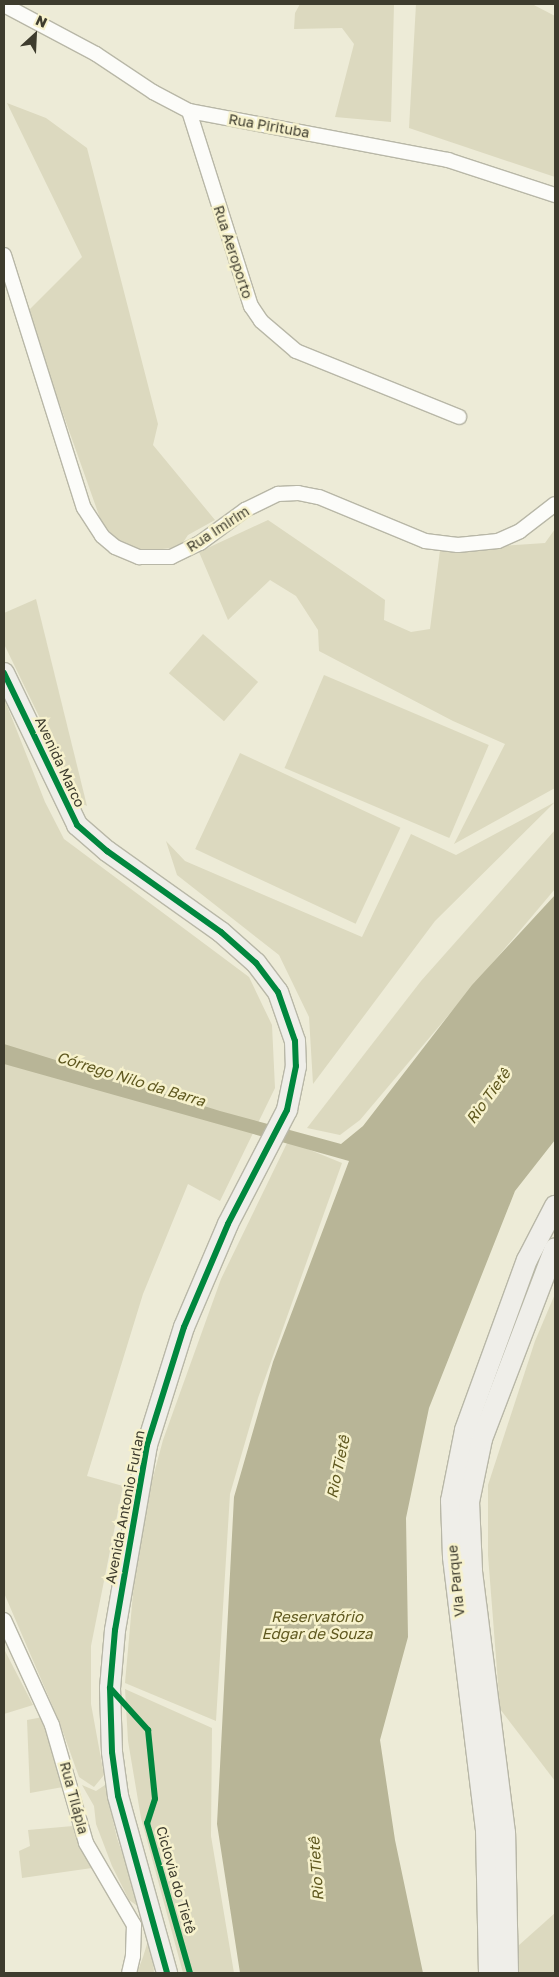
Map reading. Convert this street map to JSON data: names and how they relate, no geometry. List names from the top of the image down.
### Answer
{
  "streets": {
    "main road": ["Avenida Marco", "Avenida Antonio Furlan", "Via Parque"],
    "street": [
      "Rua Pirituba",
      "Rua Aeroporto",
      "Rua Imirim",
      "Rua Tilápia"
    ],
    "cycle path": ["Ciclovia do Tietê"]
  },
  "crossings": [
    ["Rua Pirituba", "Rua Aeroporto"],
    ["Avenida Marco", "Avenida Antonio Furlan"]
  ],
  "water": ["Córrego Nilo da Barra", "Rio Tietê", "Reservatório Edgar de Souza"],
  "north": "top right"
}
